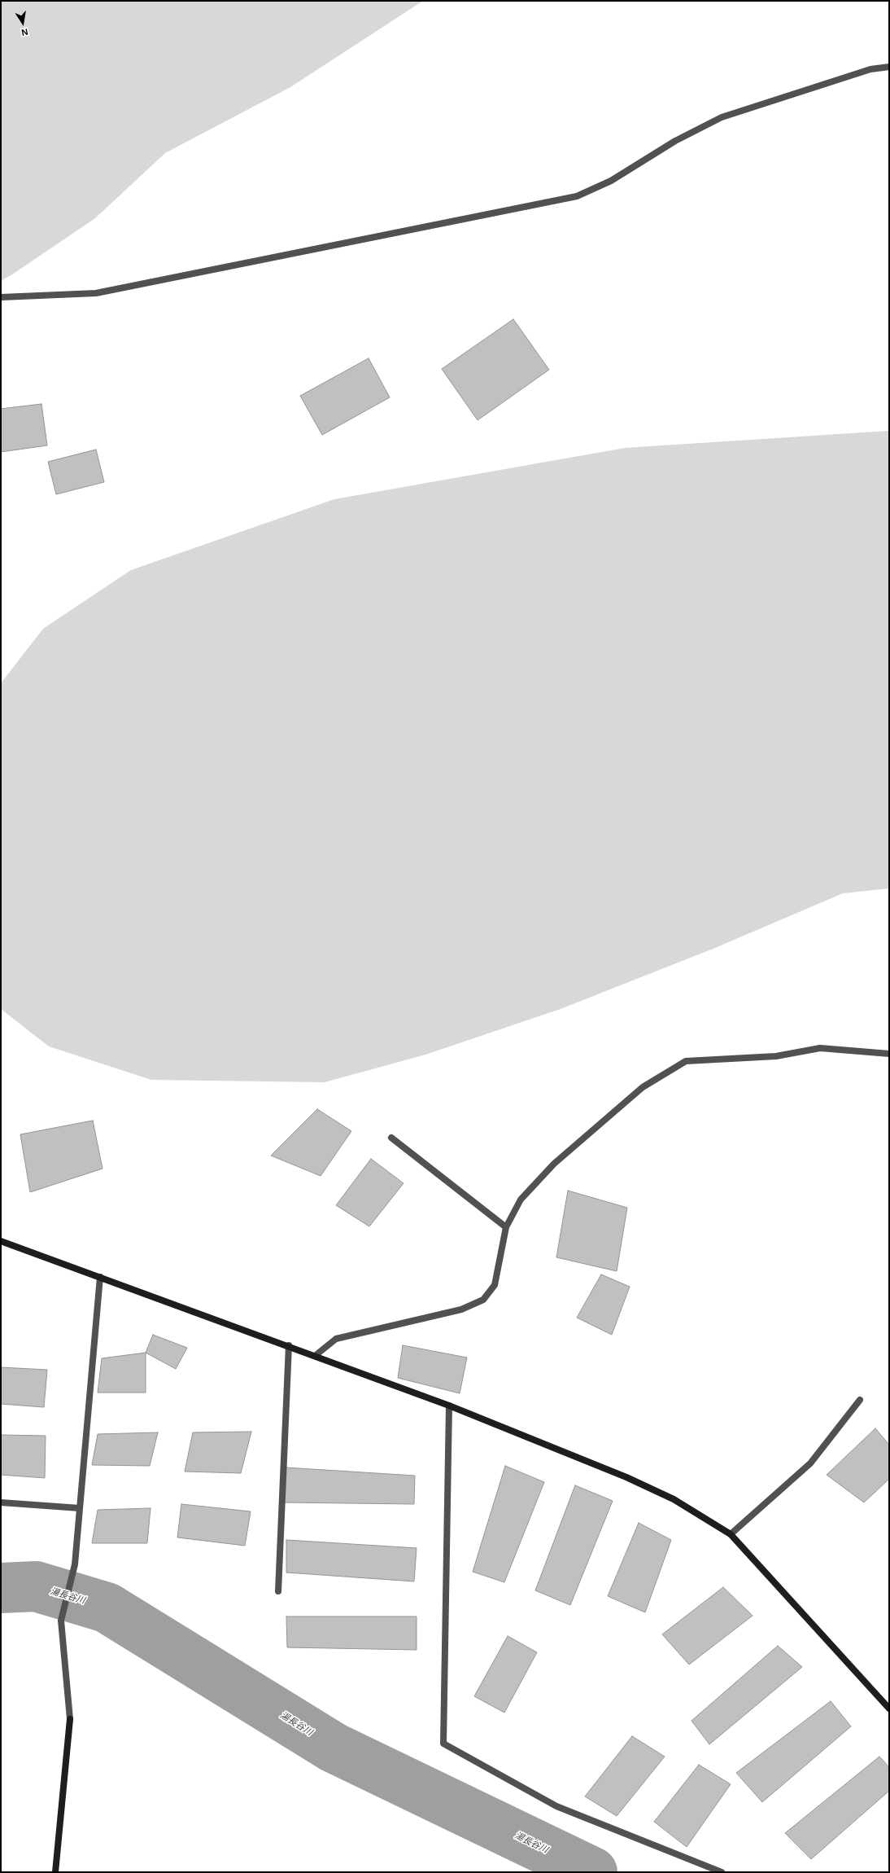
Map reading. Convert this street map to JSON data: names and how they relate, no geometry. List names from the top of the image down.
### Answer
{
  "water": ["湯長谷川"],
  "north": "bottom"
}
